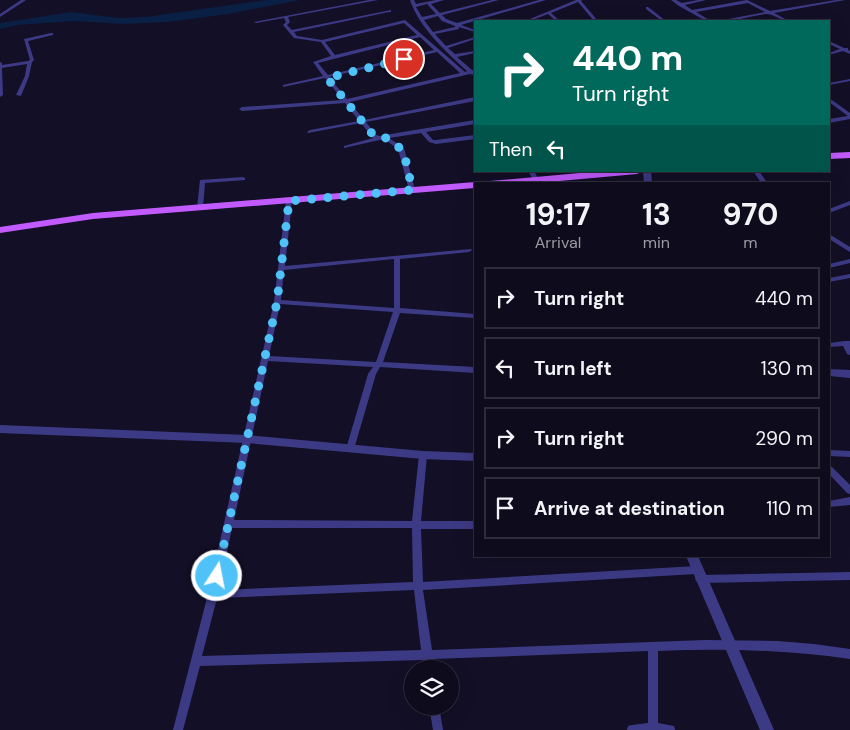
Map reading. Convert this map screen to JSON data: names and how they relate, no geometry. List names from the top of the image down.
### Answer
{
  "page": {
    "turn": ["440 m", "Turn right"],
    "then": "Then",
    "eta": [
      "19:17",
      "Arrival",
      "13",
      "min",
      "970",
      "m"
    ],
    "list": [
      {
        "name": "Turn right",
        "value": "440 m"
      },
      {
        "name": "Turn left",
        "value": "130 m"
      },
      {
        "name": "Turn right",
        "value": "290 m"
      },
      {
        "name": "Arrive at destination",
        "value": "110 m"
      }
    ]
  }
}
